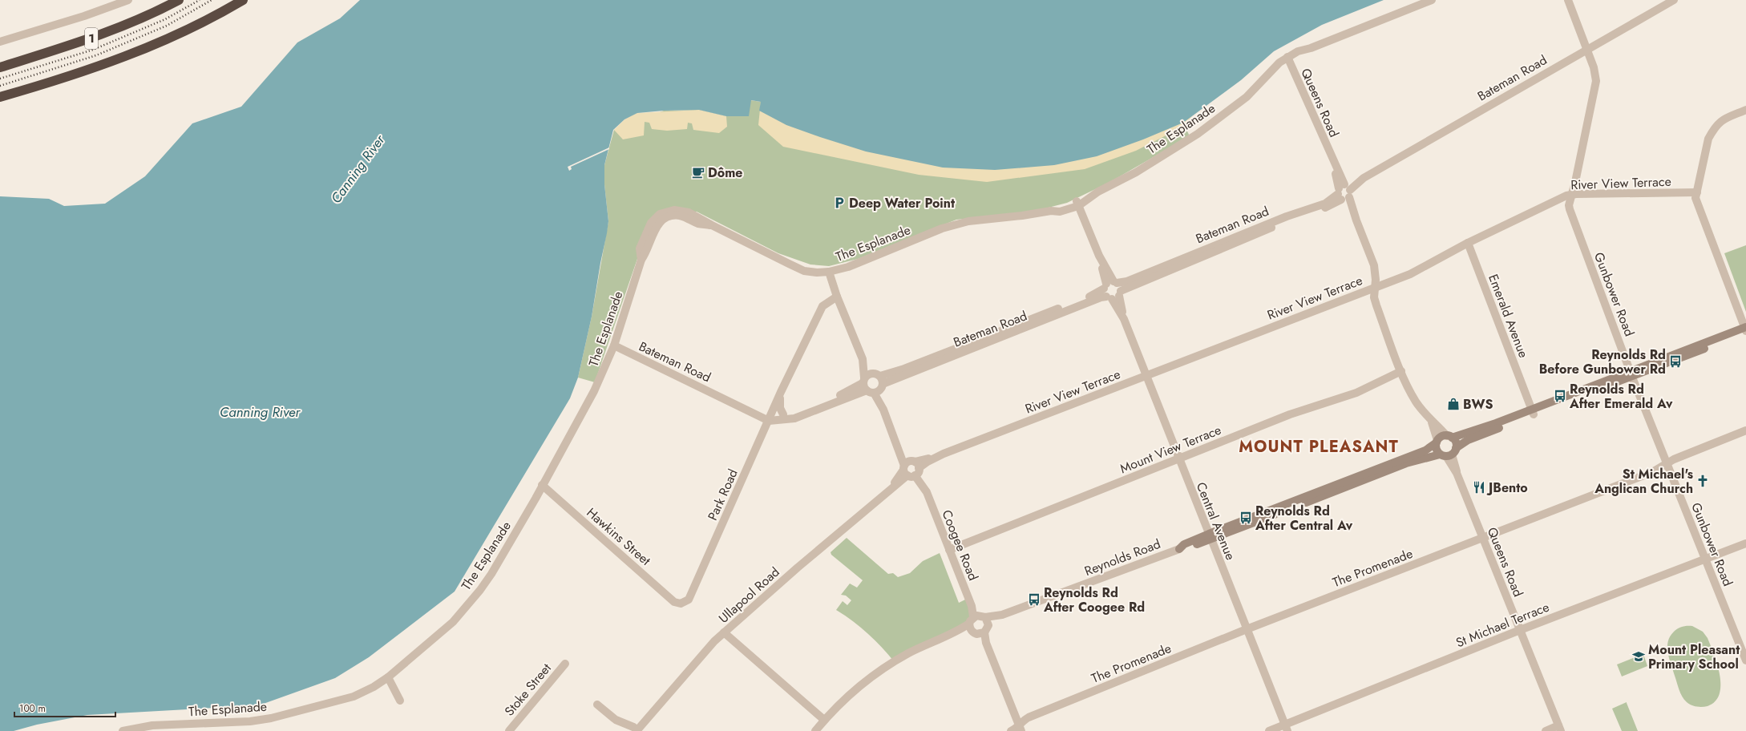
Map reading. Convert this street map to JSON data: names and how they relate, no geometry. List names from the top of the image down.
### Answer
{
  "streets": {
    "highway": ["1"],
    "main road": ["Reynolds Road"],
    "street": [
      "Bateman Road",
      "Queens Road",
      "The Esplanade",
      "River View Terrace",
      "Gunbower Road",
      "Emerald Avenue",
      "Mount View Terrace",
      "Park Road",
      "Central Avenue",
      "Hawkins Street",
      "Coogee Road",
      "The Promenade",
      "Ullapool Road",
      "St Michael Terrace",
      "Stoke Street"
    ]
  },
  "crossings": [
    ["Bateman Road", "Queens Road"],
    ["Bateman Road", "The Esplanade"],
    ["Bateman Road", "Gunbower Road"],
    ["Bateman Road", "Park Road"],
    ["Bateman Road", "Central Avenue"],
    ["Bateman Road", "Coogee Road"],
    ["Queens Road", "The Esplanade"],
    ["Queens Road", "River View Terrace"],
    ["Queens Road", "Mount View Terrace"],
    ["Queens Road", "Reynolds Road"],
    ["Queens Road", "The Promenade"],
    ["Queens Road", "St Michael Terrace"],
    ["The Esplanade", "Central Avenue"],
    ["The Esplanade", "Hawkins Street"],
    ["The Esplanade", "Coogee Road"],
    ["River View Terrace", "Gunbower Road"],
    ["River View Terrace", "Emerald Avenue"],
    ["River View Terrace", "Central Avenue"],
    ["River View Terrace", "Coogee Road"],
    ["River View Terrace", "Ullapool Road"],
    ["Gunbower Road", "Reynolds Road"],
    ["Gunbower Road", "The Promenade"],
    ["Gunbower Road", "St Michael Terrace"],
    ["Emerald Avenue", "Reynolds Road"],
    ["Mount View Terrace", "Central Avenue"],
    ["Mount View Terrace", "Coogee Road"],
    ["Park Road", "Hawkins Street"],
    ["Park Road", "Coogee Road"],
    ["Central Avenue", "Reynolds Road"],
    ["Central Avenue", "The Promenade"],
    ["Central Avenue", "St Michael Terrace"],
    ["Coogee Road", "Reynolds Road"],
    ["Coogee Road", "Ullapool Road"]
  ],
  "districts": ["MOUNT PLEASANT"],
  "water": ["Canning River"],
  "places": {
    "cafe": ["Dôme"],
    "parking": ["Deep Water Point"],
    "bus stop": [
      "Reynolds Rd Before Gunbower Rd",
      "Reynolds Rd After Emerald Av",
      "Reynolds Rd After Central Av",
      "Reynolds Rd After Coogee Rd"
    ],
    "shop": ["BWS"],
    "church": ["St Michael's Anglican Church"],
    "restaurant": ["JBento"],
    "school or university": ["Mount Pleasant Primary School"]
  },
  "scale_bar": "100 m"
}
